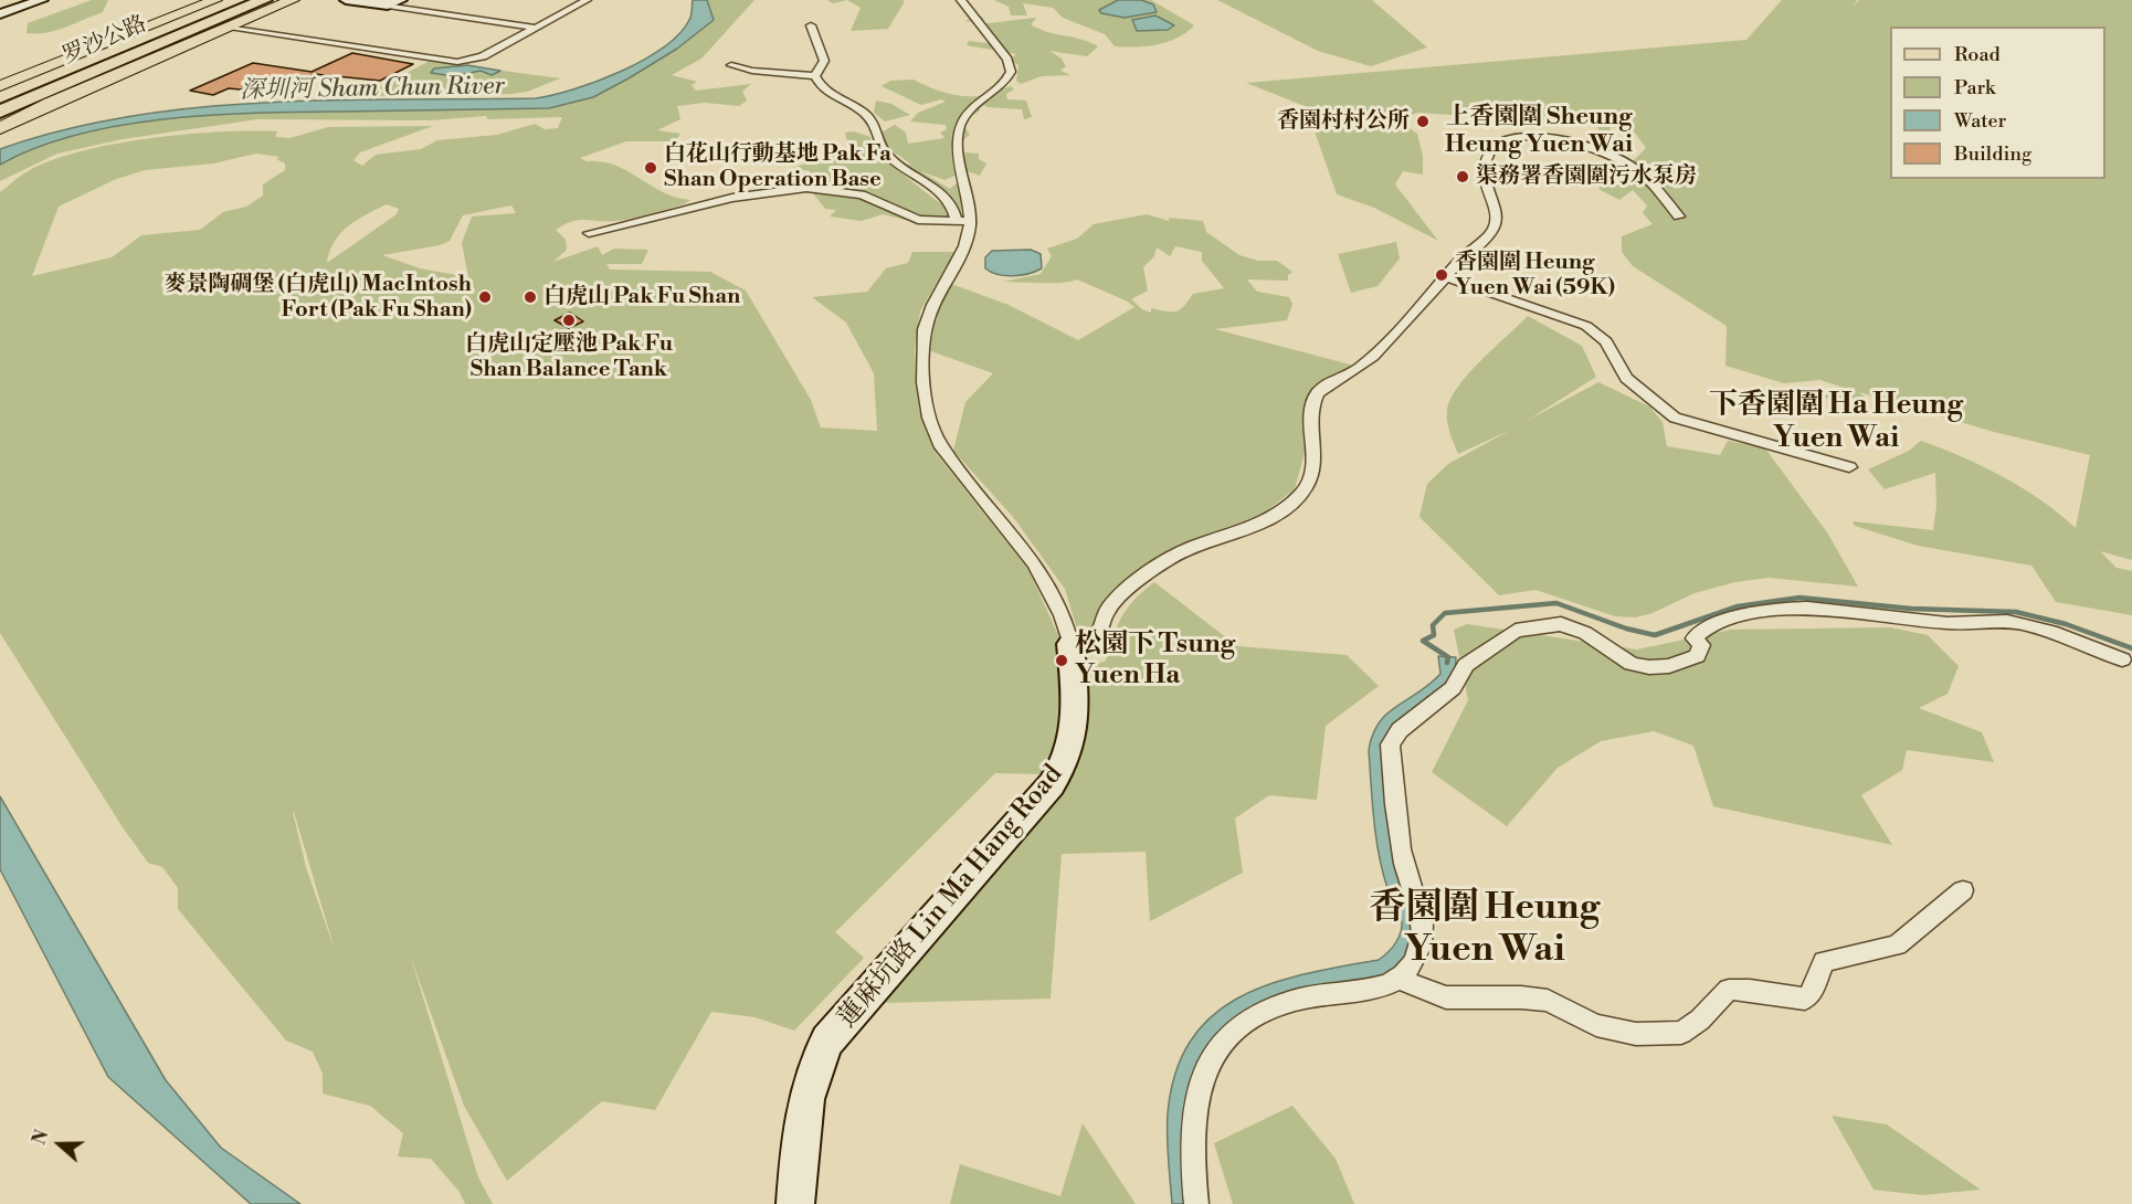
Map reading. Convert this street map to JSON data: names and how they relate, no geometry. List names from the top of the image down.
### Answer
{
  "streets": {
    "highway": ["罗沙公路"],
    "street": ["蓮麻坑路 Lin Ma Hang Road"]
  },
  "districts": ["上香園圍 Sheung Heung Yuen Wai", "下香園圍 Ha Heung Yuen Wai", "香園圍 Heung Yuen Wai"],
  "water": ["深圳河 Sham Chun River"],
  "places": [
    "香園村村公所",
    "白花山行動基地 Pak Fa Shan Operation Base",
    "渠務署香園圍污水泵房",
    "香園圍 Heung Yuen Wai (59K)",
    "麥景陶碉堡 (白虎山) MacIntosh Fort (Pak Fu Shan)",
    "白虎山 Pak Fu Shan",
    "白虎山定壓池 Pak Fu Shan Balance Tank",
    "松園下 Tsung Yuen Ha"
  ],
  "legend": [
    "Road",
    "Park",
    "Water",
    "Building"
  ],
  "north": "left"
}
